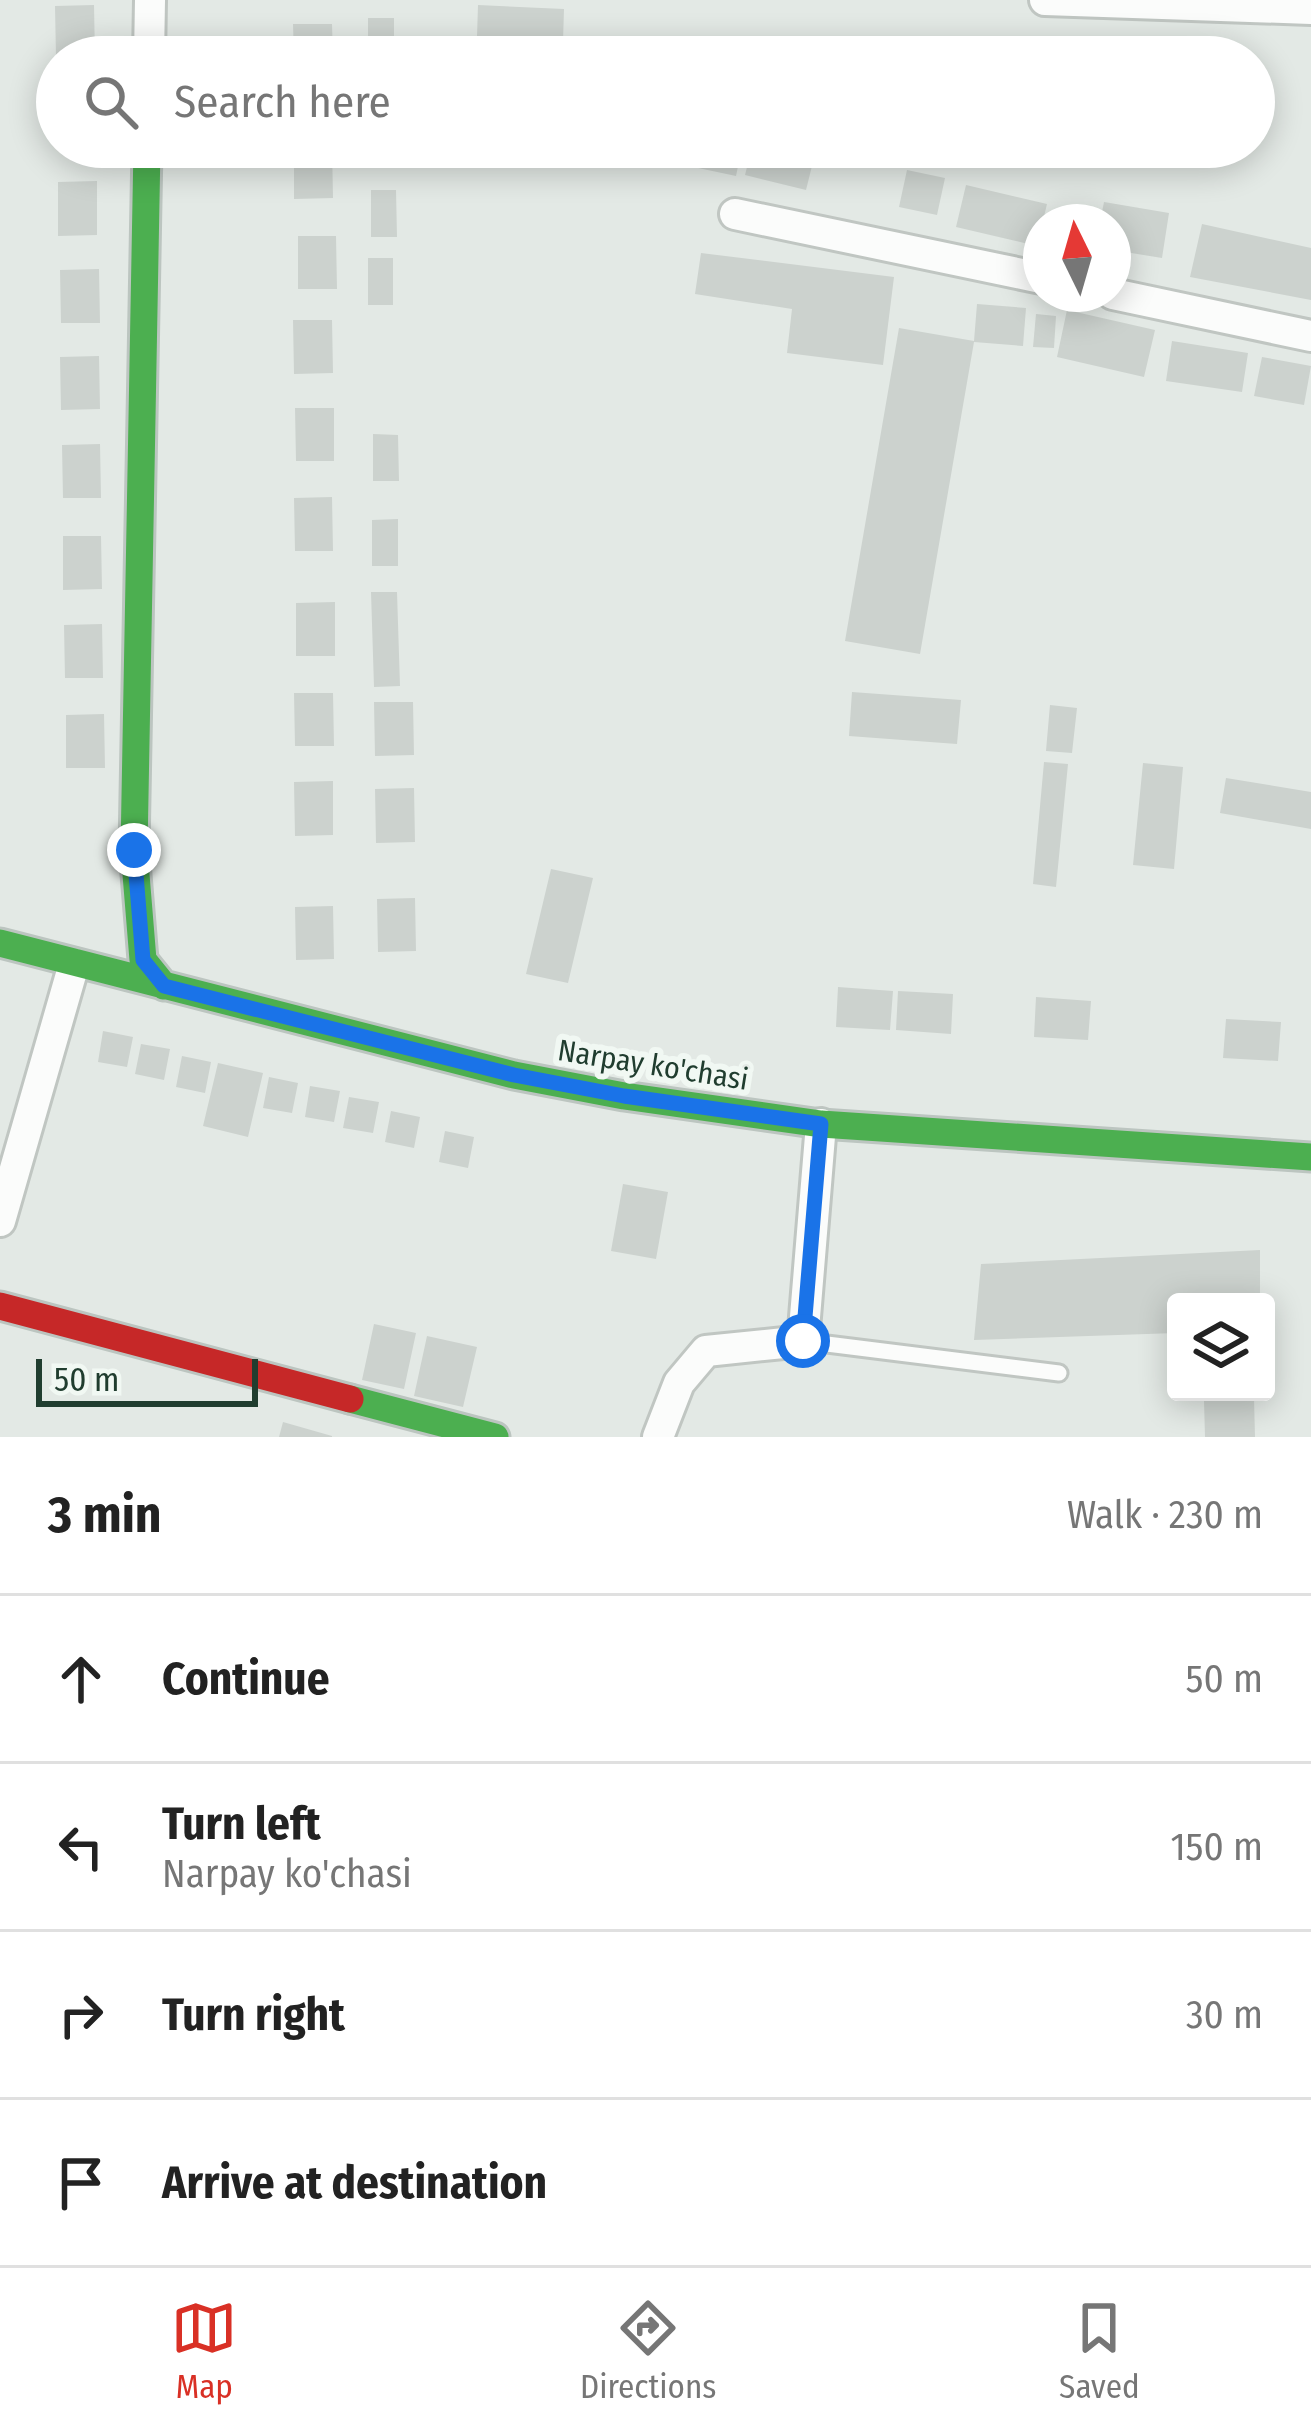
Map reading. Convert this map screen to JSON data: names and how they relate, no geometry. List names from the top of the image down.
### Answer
{
  "streets": {
    "street": ["Narpay ko'chasi"]
  },
  "scale_bar": "50 m",
  "north": "top",
  "page": {
    "search": "Search here",
    "scale": "50 m",
    "heading": ["3 min", "Walk · 230 m"],
    "list": [
      ["Continue", "50 m"],
      ["Turn left", "Narpay ko'chasi", "150 m"],
      ["Turn right", "30 m"],
      "Arrive at destination"
    ],
    "nav": ["Map", "Directions", "Saved"]
  }
}
